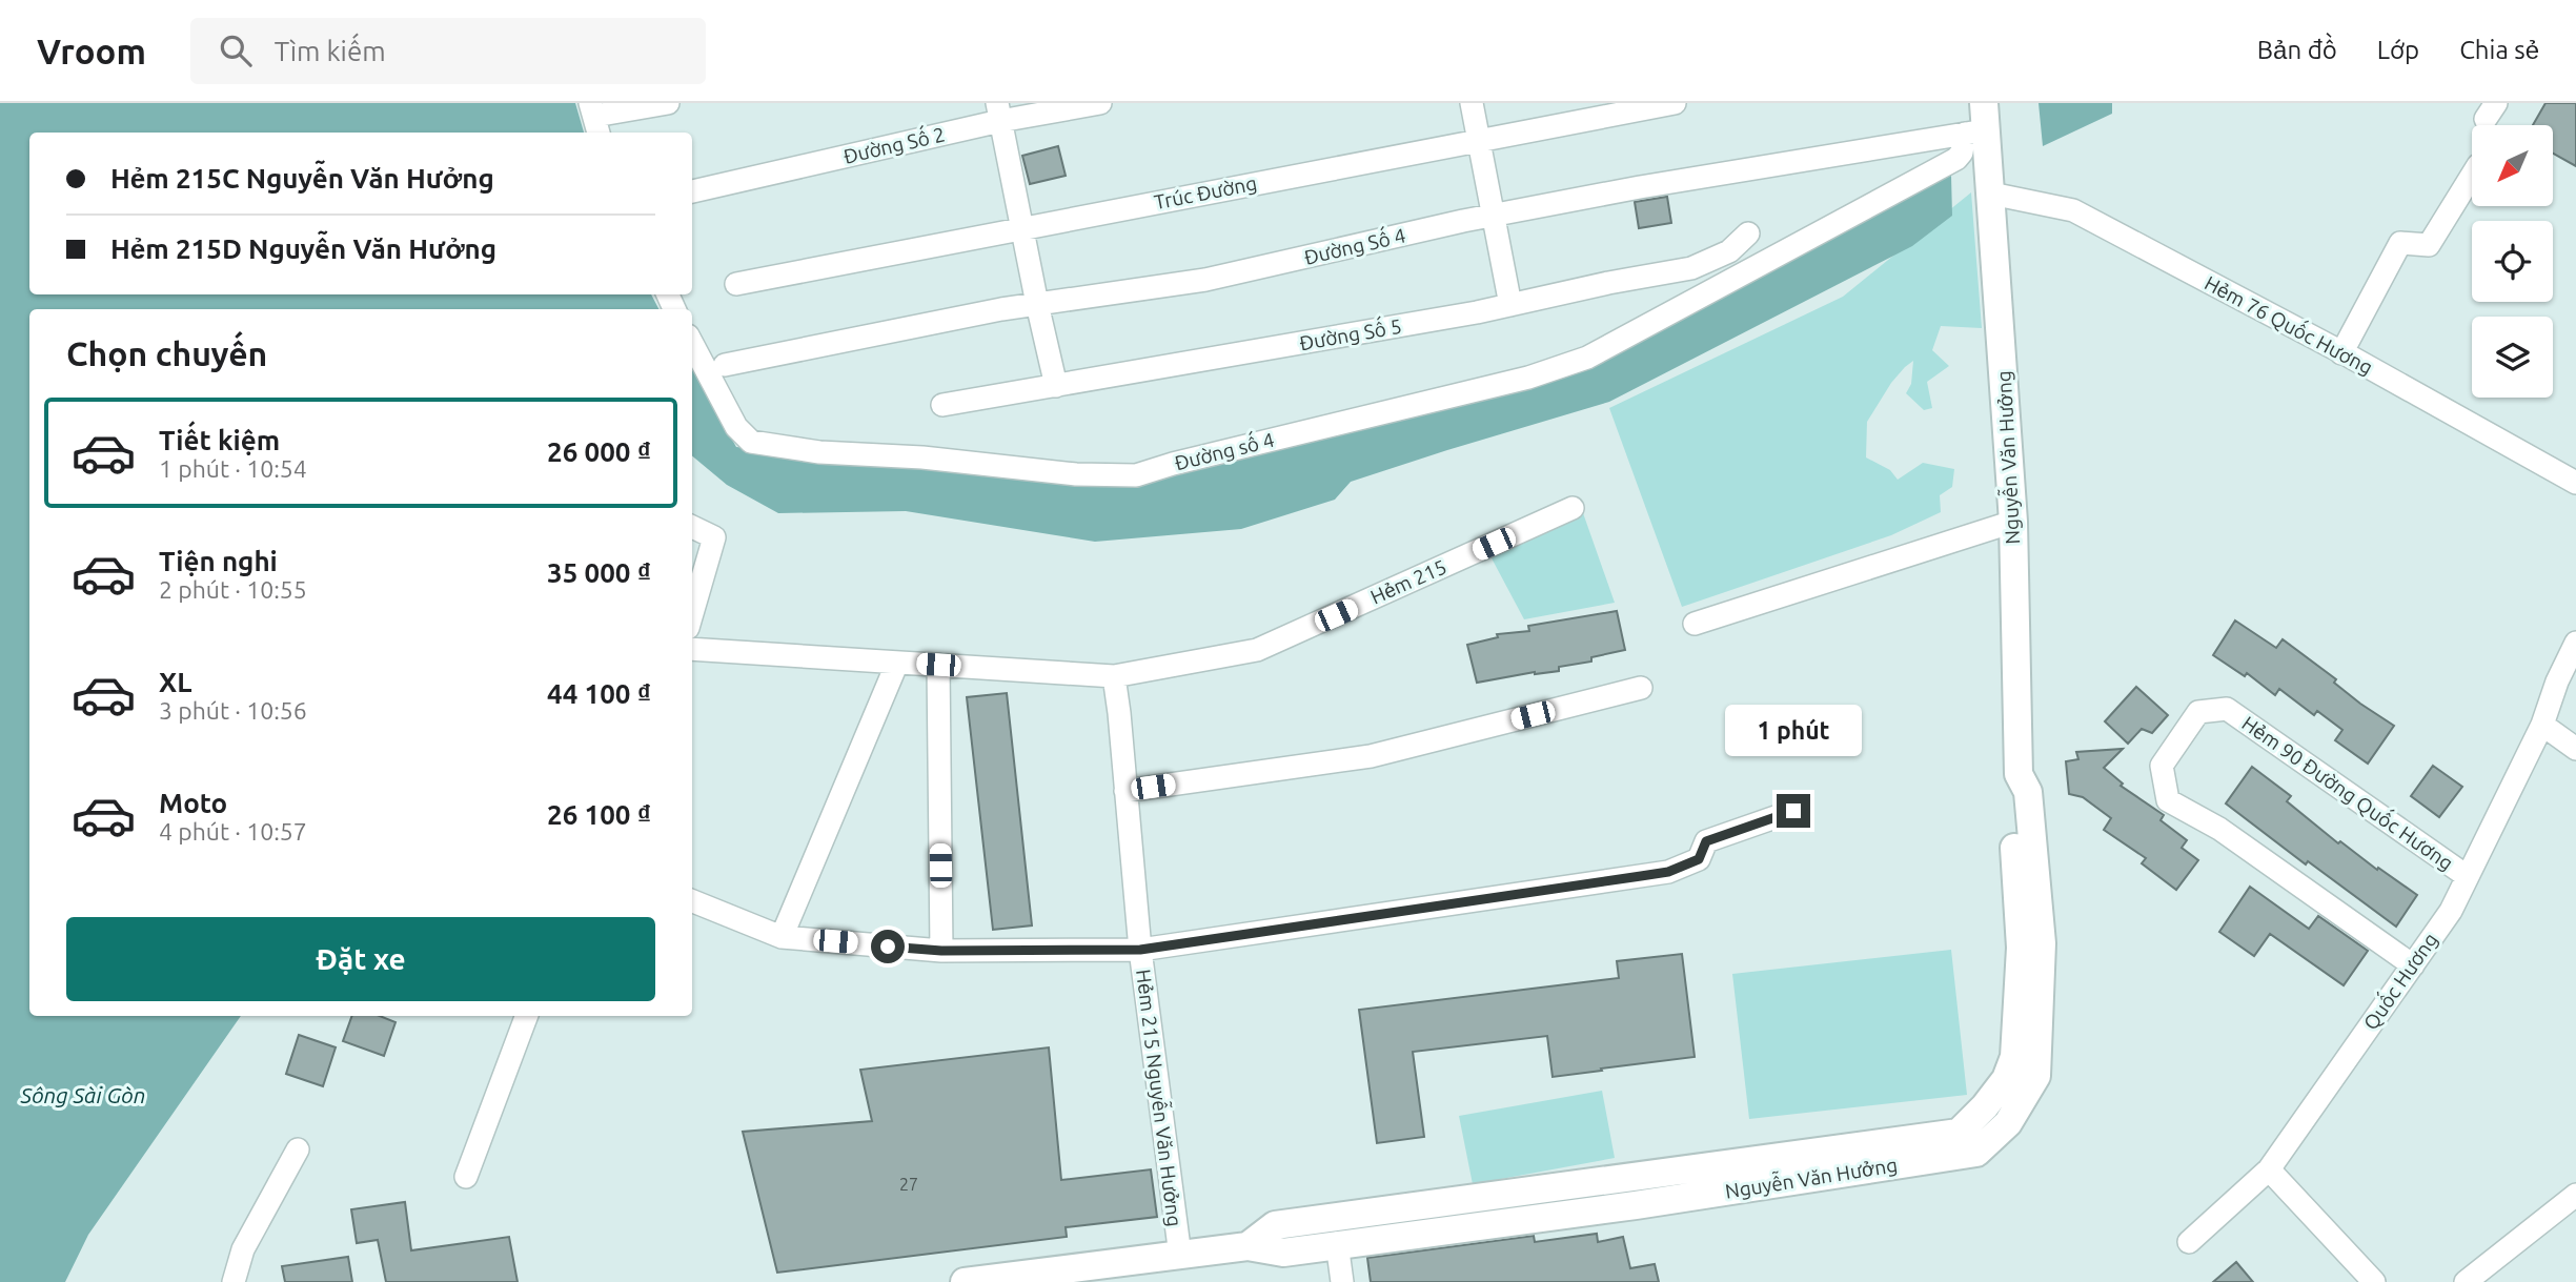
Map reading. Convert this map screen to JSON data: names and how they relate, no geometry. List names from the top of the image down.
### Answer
{
  "streets": {
    "main road": ["Nguyễn Văn Hưởng"],
    "street": [
      "Đường Số 2",
      "Trúc Đường",
      "Đường Số 4",
      "Hẻm 76 Quốc Hương",
      "Đường Số 5",
      "Đường số 4",
      "Hẻm 215",
      "Hẻm 90 Đường Quốc Hương",
      "Quốc Hương",
      "Hẻm 215 Nguyễn Văn Hưởng"
    ]
  },
  "crossings": [
    ["Đường Số 4", "Đường số 4"],
    ["Đường Số 4", "Nguyễn Văn Hưởng"],
    ["Hẻm 76 Quốc Hương", "Nguyễn Văn Hưởng"],
    ["Đường số 4", "Nguyễn Văn Hưởng"],
    ["Nguyễn Văn Hưởng", "Hẻm 215 Nguyễn Văn Hưởng"],
    ["Hẻm 215", "Hẻm 215 Nguyễn Văn Hưởng"],
    ["Hẻm 90 Đường Quốc Hương", "Quốc Hương"]
  ],
  "water": ["Sông Sài Gòn"],
  "house_numbers": ["27"],
  "north": "bottom left",
  "page": {
    "header": "Vroom",
    "search": "Tìm kiếm",
    "nav": ["Bản đồ", "Lớp", "Chia sẻ"],
    "banner": ["Hẻm 215C Nguyễn Văn Hưởng", "Hẻm 215D Nguyễn Văn Hưởng"],
    "heading": "Chọn chuyến",
    "list": [
      {
        "name": "Tiết kiệm",
        "note": "1 phút · 10:54",
        "value": "26 000 ₫"
      },
      {
        "name": "Tiện nghi",
        "note": "2 phút · 10:55",
        "value": "35 000 ₫"
      },
      {
        "name": "XL",
        "note": "3 phút · 10:56",
        "value": "44 100 ₫"
      },
      {
        "name": "Moto",
        "note": "4 phút · 10:57",
        "value": "26 100 ₫"
      }
    ],
    "bubble": "1 phút",
    "buttons": "Đặt xe"
  }
}
